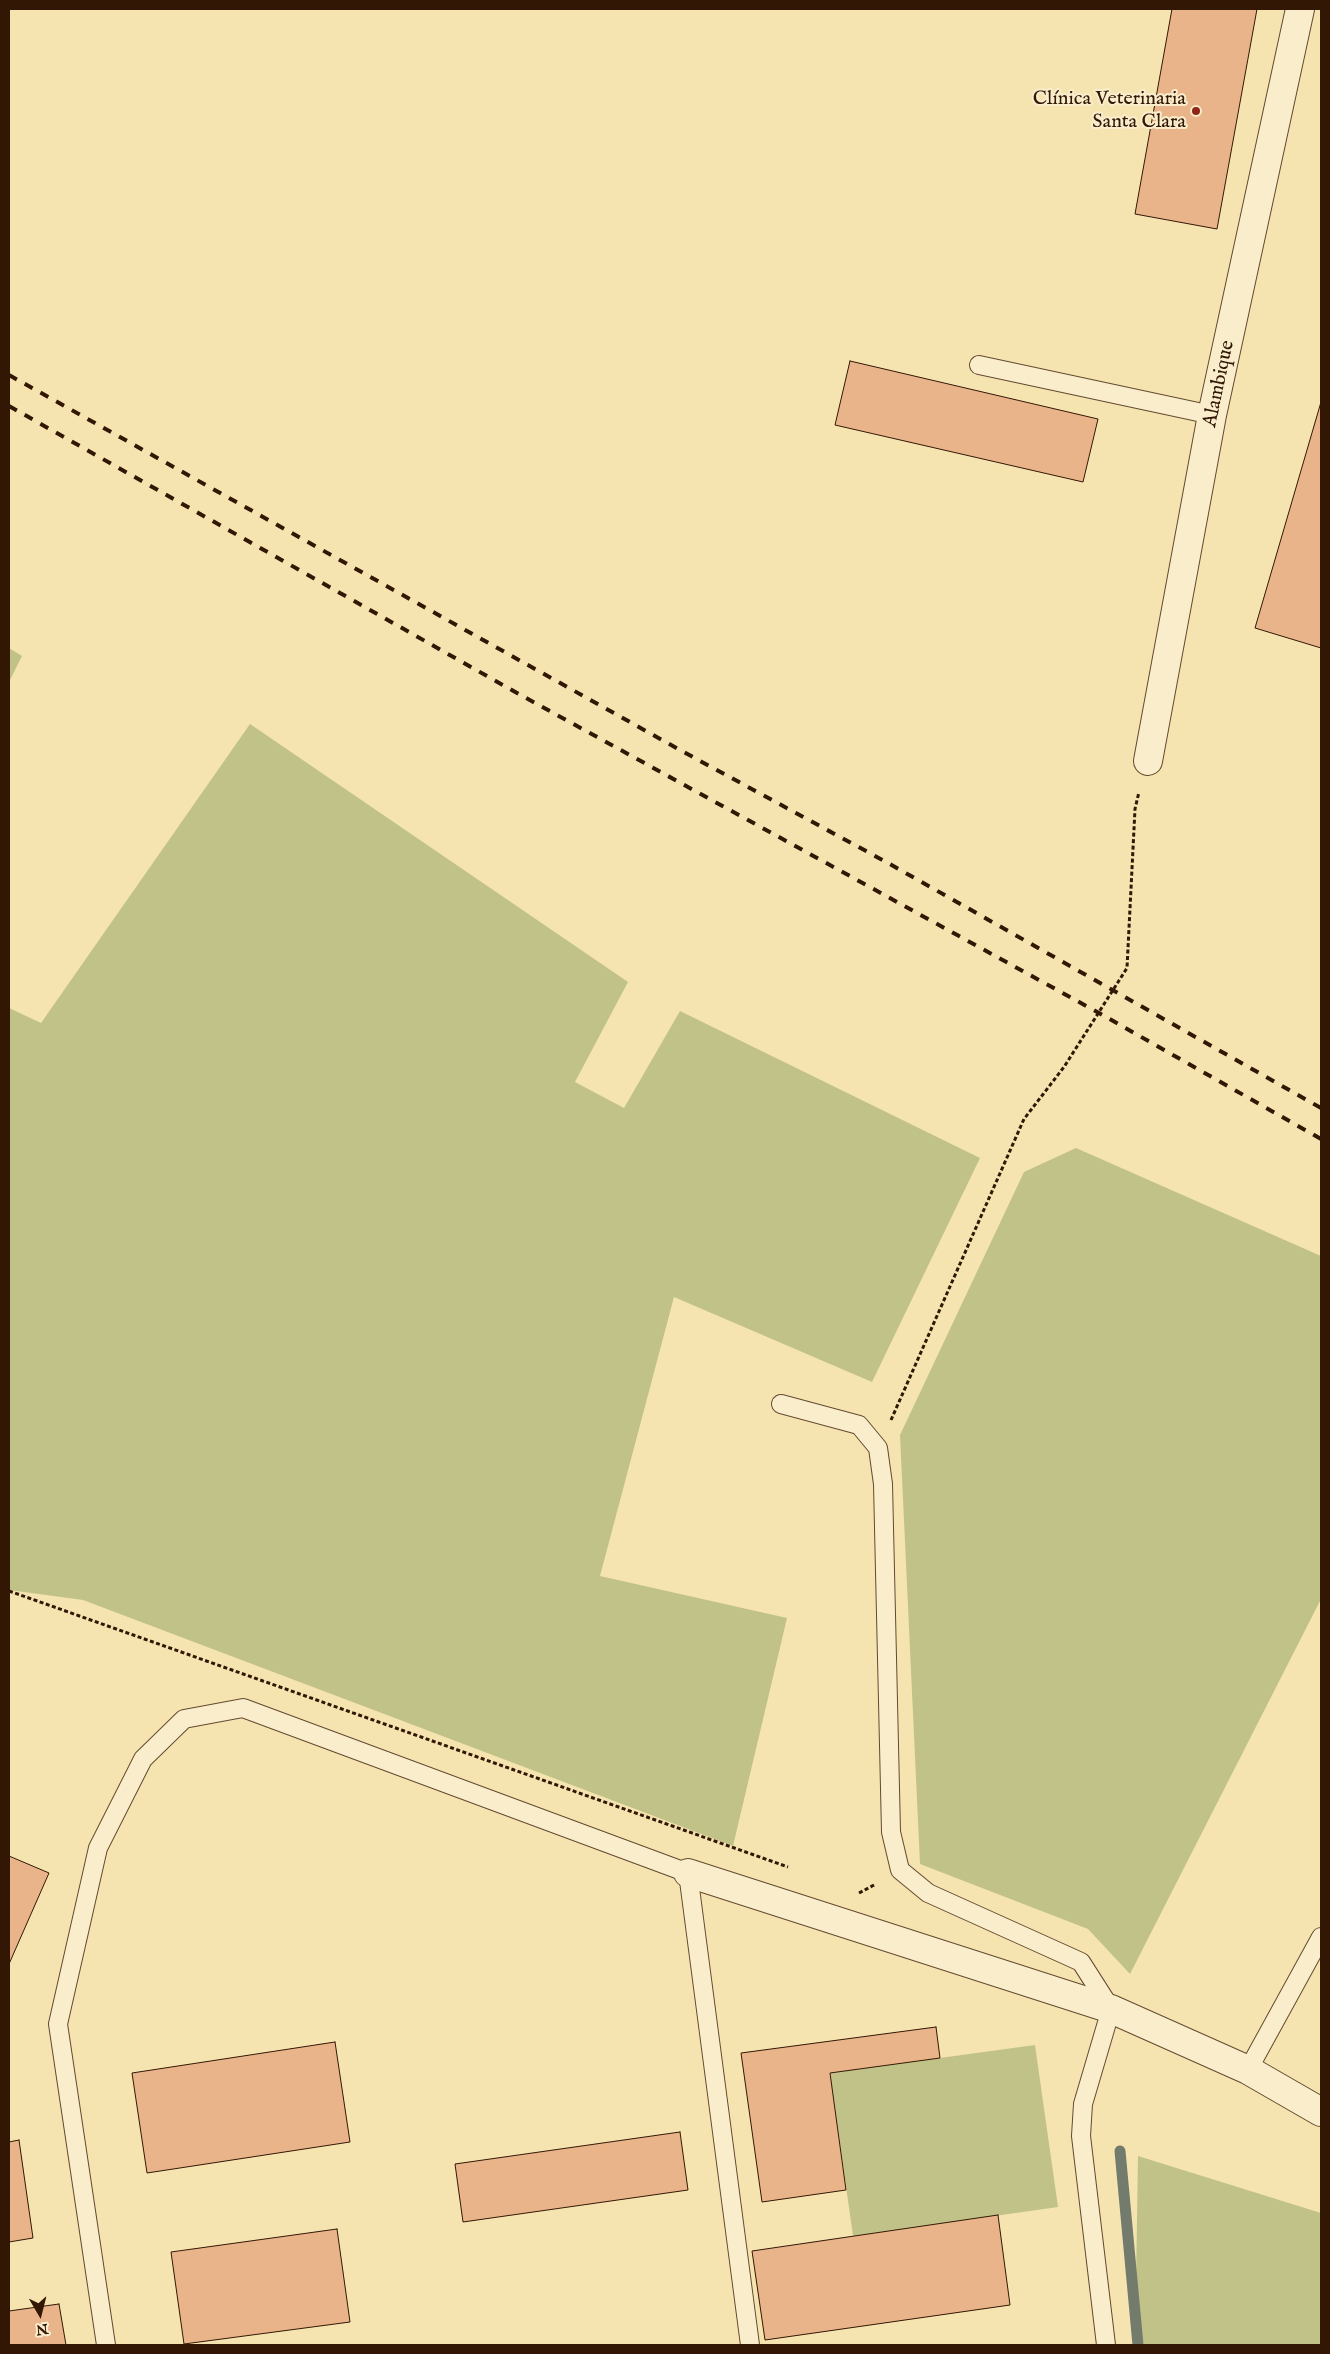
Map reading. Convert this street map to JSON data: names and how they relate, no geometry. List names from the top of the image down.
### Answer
{
  "streets": {
    "street": ["Alambique"]
  },
  "places": ["Clínica Veterinaria Santa Clara"],
  "north": "bottom"
}
